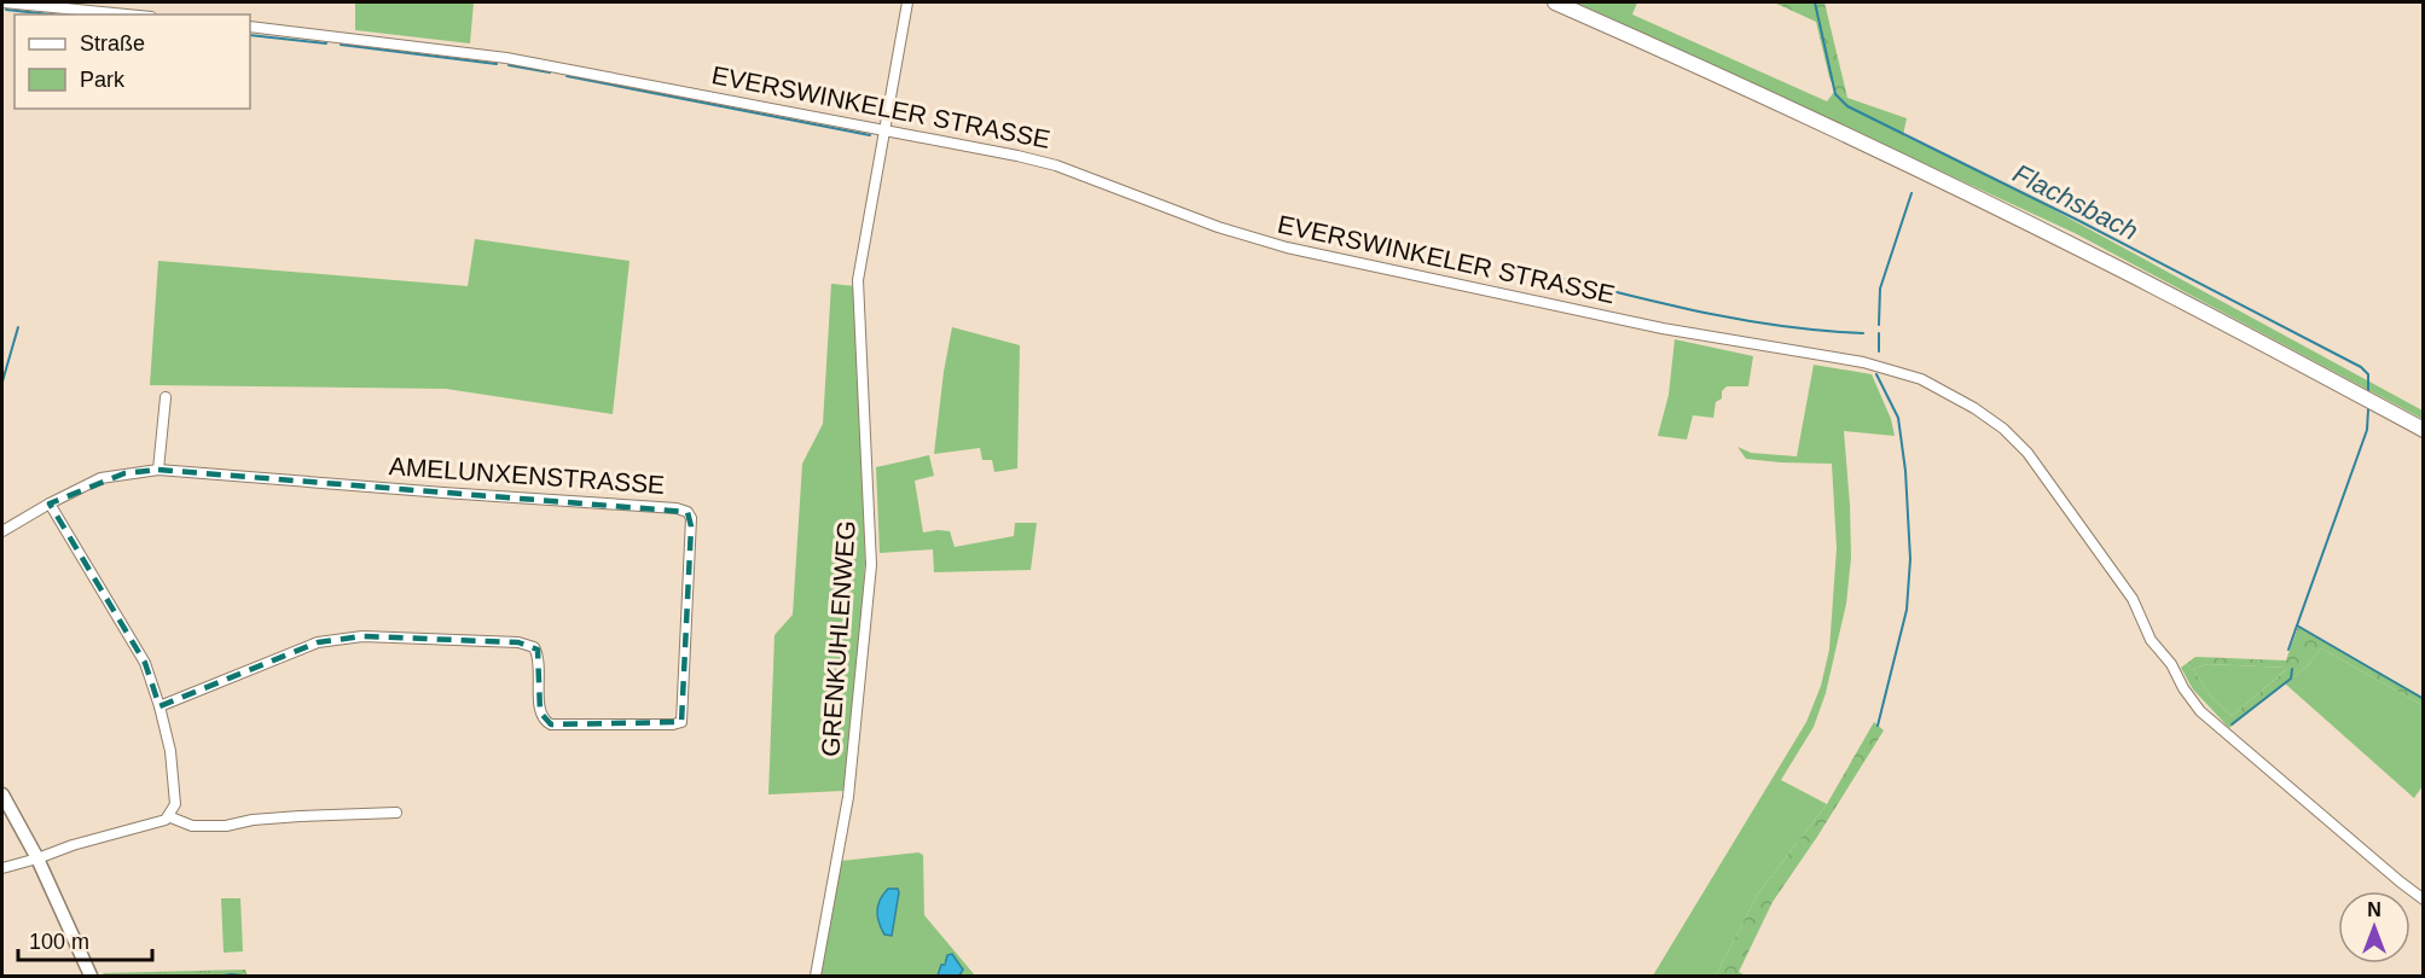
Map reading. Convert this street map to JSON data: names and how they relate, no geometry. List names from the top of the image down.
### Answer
{
  "streets": {
    "street": ["EVERSWINKELER STRASSE", "AMELUNXENSTRASSE", "GRENKUHLENWEG"]
  },
  "crossings": [
    ["EVERSWINKELER STRASSE", "GRENKUHLENWEG"]
  ],
  "water": ["Flachsbach"],
  "legend": ["Straße", "Park"],
  "scale_bar": "100 m",
  "north": "top"
}
